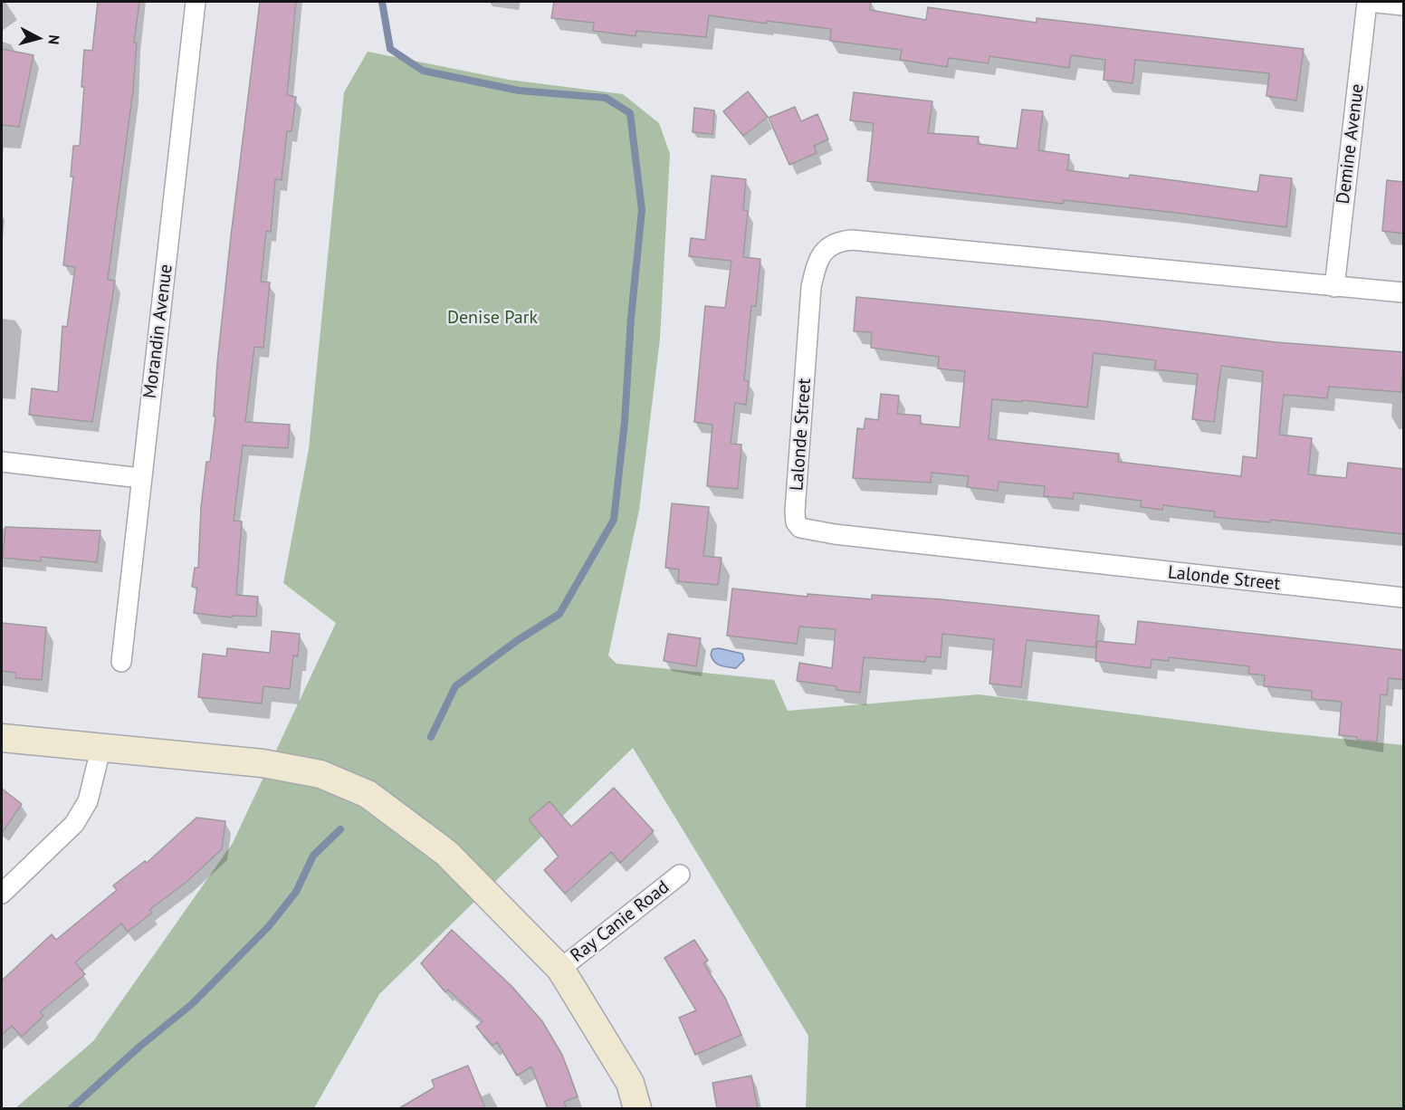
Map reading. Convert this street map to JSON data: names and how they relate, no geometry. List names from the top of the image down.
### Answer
{
  "streets": {
    "street": [
      "Demine Avenue",
      "Morandin Avenue",
      "Lalonde Street",
      "Ray Canie Road"
    ]
  },
  "crossings": [
    ["Demine Avenue", "Lalonde Street"]
  ],
  "parks": ["Denise Park"],
  "north": "right"
}
